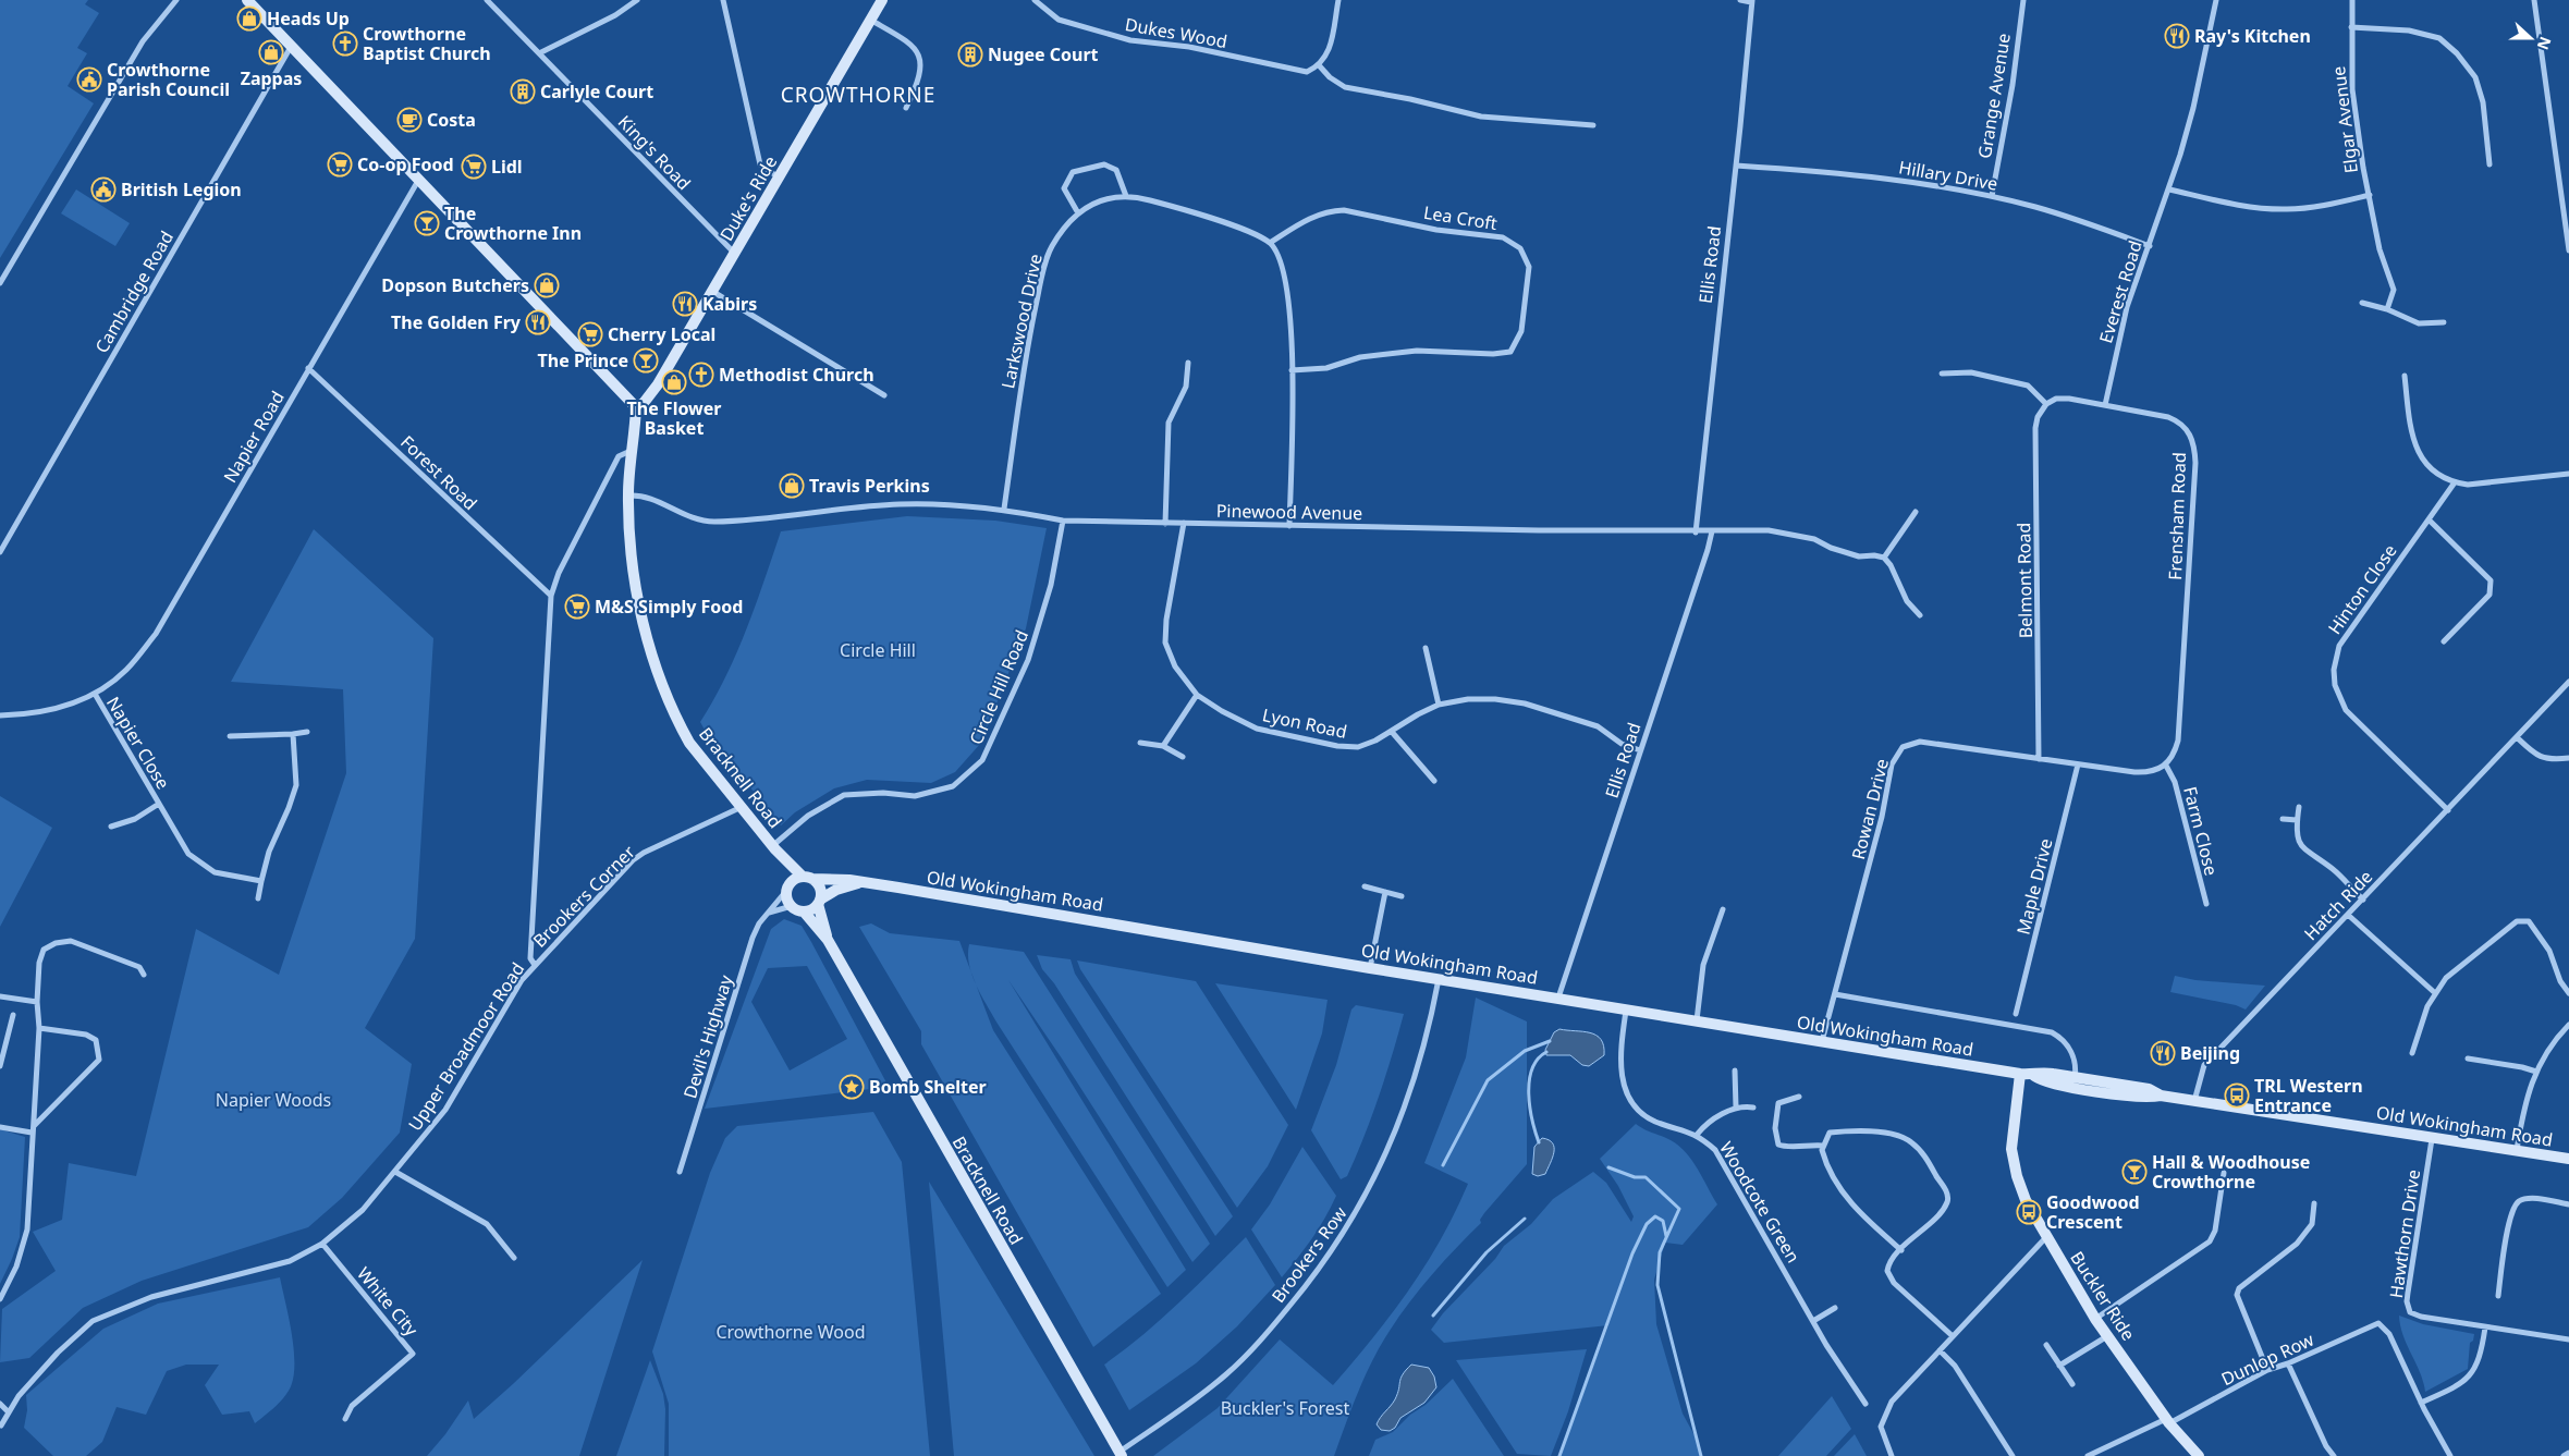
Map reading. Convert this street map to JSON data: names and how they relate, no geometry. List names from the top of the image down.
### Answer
{
  "streets": {
    "street": [
      "Dukes Wood",
      "Grange Avenue",
      "Elgar Avenue",
      "King's Road",
      "Hillary Drive",
      "Duke's Ride",
      "Lea Croft",
      "Ellis Road",
      "Cambridge Road",
      "Everest Road",
      "Larkswood Drive",
      "Napier Road",
      "Forest Road",
      "Pinewood Avenue",
      "Frensham Road",
      "Belmont Road",
      "Hinton Close",
      "Circle Hill Road",
      "Lyon Road",
      "Napier Close",
      "Bracknell Road",
      "Rowan Drive",
      "Farm Close",
      "Maple Drive",
      "Old Wokingham Road",
      "Brookers Corner",
      "Hatch Ride",
      "Devil's Highway",
      "Upper Broadmoor Road",
      "Woodcote Green",
      "Hawthorn Drive",
      "Brookers Row",
      "Buckler Ride",
      "White City",
      "Dunlop Row"
    ]
  },
  "crossings": [
    ["Grange Avenue", "Hillary Drive"],
    ["King's Road", "Duke's Ride"],
    ["Hillary Drive", "Ellis Road"],
    ["Hillary Drive", "Everest Road"],
    ["Duke's Ride", "Bracknell Road"],
    ["Lea Croft", "Larkswood Drive"],
    ["Ellis Road", "Pinewood Avenue"],
    ["Ellis Road", "Lyon Road"],
    ["Ellis Road", "Old Wokingham Road"],
    ["Everest Road", "Frensham Road"],
    ["Larkswood Drive", "Pinewood Avenue"],
    ["Napier Road", "Forest Road"],
    ["Napier Road", "Napier Close"],
    ["Forest Road", "Upper Broadmoor Road"],
    ["Pinewood Avenue", "Circle Hill Road"],
    ["Pinewood Avenue", "Lyon Road"],
    ["Pinewood Avenue", "Bracknell Road"],
    ["Frensham Road", "Belmont Road"],
    ["Frensham Road", "Rowan Drive"],
    ["Frensham Road", "Farm Close"],
    ["Belmont Road", "Rowan Drive"],
    ["Hinton Close", "Hatch Ride"],
    ["Circle Hill Road", "Bracknell Road"],
    ["Bracknell Road", "Old Wokingham Road"],
    ["Bracknell Road", "Brookers Corner"],
    ["Bracknell Road", "Devil's Highway"],
    ["Bracknell Road", "Upper Broadmoor Road"],
    ["Bracknell Road", "Brookers Row"],
    ["Rowan Drive", "Farm Close"],
    ["Rowan Drive", "Maple Drive"],
    ["Rowan Drive", "Old Wokingham Road"],
    ["Old Wokingham Road", "Hatch Ride"],
    ["Old Wokingham Road", "Devil's Highway"],
    ["Old Wokingham Road", "Woodcote Green"],
    ["Old Wokingham Road", "Hawthorn Drive"],
    ["Old Wokingham Road", "Brookers Row"],
    ["Old Wokingham Road", "Buckler Ride"],
    ["Brookers Corner", "Upper Broadmoor Road"],
    ["Upper Broadmoor Road", "White City"],
    ["Buckler Ride", "Dunlop Row"]
  ],
  "districts": ["CROWTHORNE"],
  "parks": [
    "Circle Hill",
    "Napier Woods",
    "Crowthorne Wood",
    "Buckler's Forest"
  ],
  "places": {
    "shop": [
      "Heads Up",
      "Zappas",
      "Dopson Butchers",
      "The Flower Basket",
      "Travis Perkins"
    ],
    "restaurant": [
      "Ray's Kitchen",
      "Kabirs",
      "The Golden Fry",
      "Beijing"
    ],
    "church": ["Crowthorne Baptist Church", "Methodist Church"],
    "building": ["Nugee Court", "Carlyle Court"],
    "public building": ["Crowthorne Parish Council", "British Legion"],
    "cafe": ["Costa"],
    "supermarket": [
      "Co-op Food",
      "Lidl",
      "Cherry Local",
      "M&S Simply Food"
    ],
    "bar": ["The Crowthorne Inn", "The Prince", "Hall & Woodhouse Crowthorne"],
    "place": ["Bomb Shelter"],
    "bus stop": ["TRL Western Entrance", "Goodwood Crescent"]
  },
  "north": "right"
}
